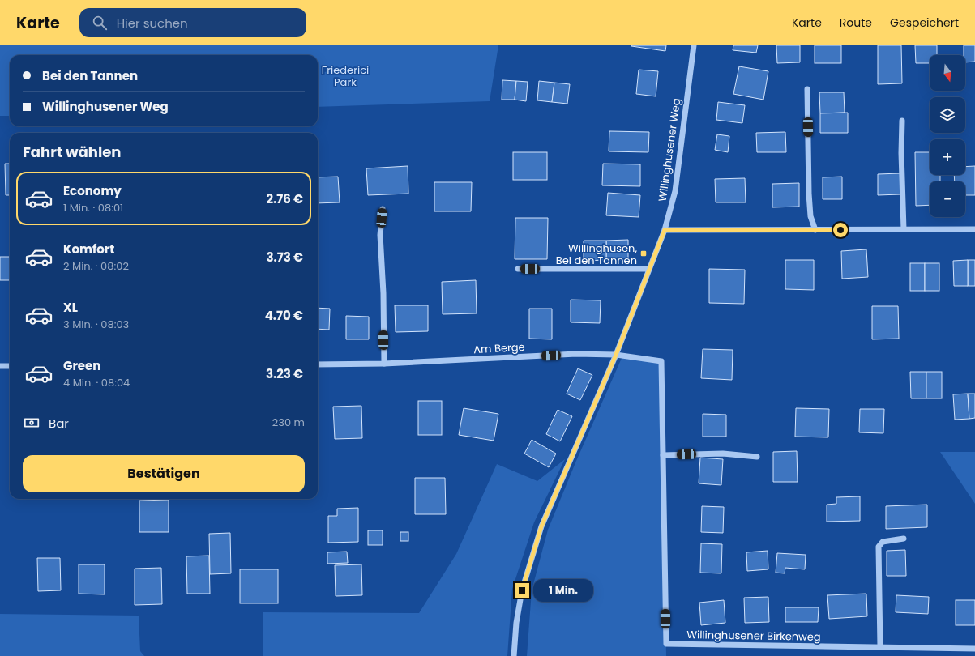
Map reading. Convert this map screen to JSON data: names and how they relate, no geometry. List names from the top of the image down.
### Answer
{
  "streets": {
    "street": ["Willinghusener Weg", "Am Berge", "Willinghusener Birkenweg"]
  },
  "crossings": [
    ["Willinghusener Weg", "Am Berge"],
    ["Willinghusener Weg", "Willinghusener Birkenweg"],
    ["Am Berge", "Willinghusener Birkenweg"]
  ],
  "parks": ["Friederici Park"],
  "places": {
    "transit": ["Willinghusen, Bei den Tannen"]
  },
  "north": "bottom",
  "page": {
    "header": "Karte",
    "search": "Hier suchen",
    "nav": ["Karte", "Route", "Gespeichert"],
    "map_buttons": ["+", "−"],
    "banner": ["Bei den Tannen", "Willinghusener Weg"],
    "heading": "Fahrt wählen",
    "list": [
      {
        "name": "Economy",
        "note": "1 Min. · 08:01",
        "value": "2.76 €"
      },
      {
        "name": "Komfort",
        "note": "2 Min. · 08:02",
        "value": "3.73 €"
      },
      {
        "name": "XL",
        "note": "3 Min. · 08:03",
        "value": "4.70 €"
      },
      {
        "name": "Green",
        "note": "4 Min. · 08:04",
        "value": "3.23 €"
      }
    ],
    "pay": ["Bar", "230 m"],
    "buttons": "Bestätigen",
    "bubble": "1 Min."
  }
}
